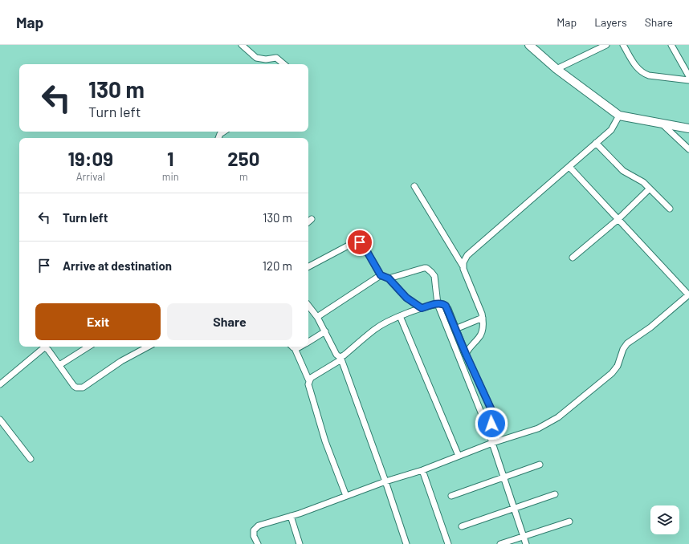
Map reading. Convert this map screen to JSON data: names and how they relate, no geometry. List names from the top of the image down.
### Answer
{
  "page": {
    "header": "Map",
    "nav": ["Map", "Layers", "Share"],
    "turn": ["130 m", "Turn left"],
    "eta": [
      "19:09",
      "Arrival",
      "1",
      "min",
      "250",
      "m"
    ],
    "list": [
      {
        "name": "Turn left",
        "value": "130 m"
      },
      {
        "name": "Arrive at destination",
        "value": "120 m"
      }
    ],
    "buttons": ["Exit", "Share"]
  }
}
